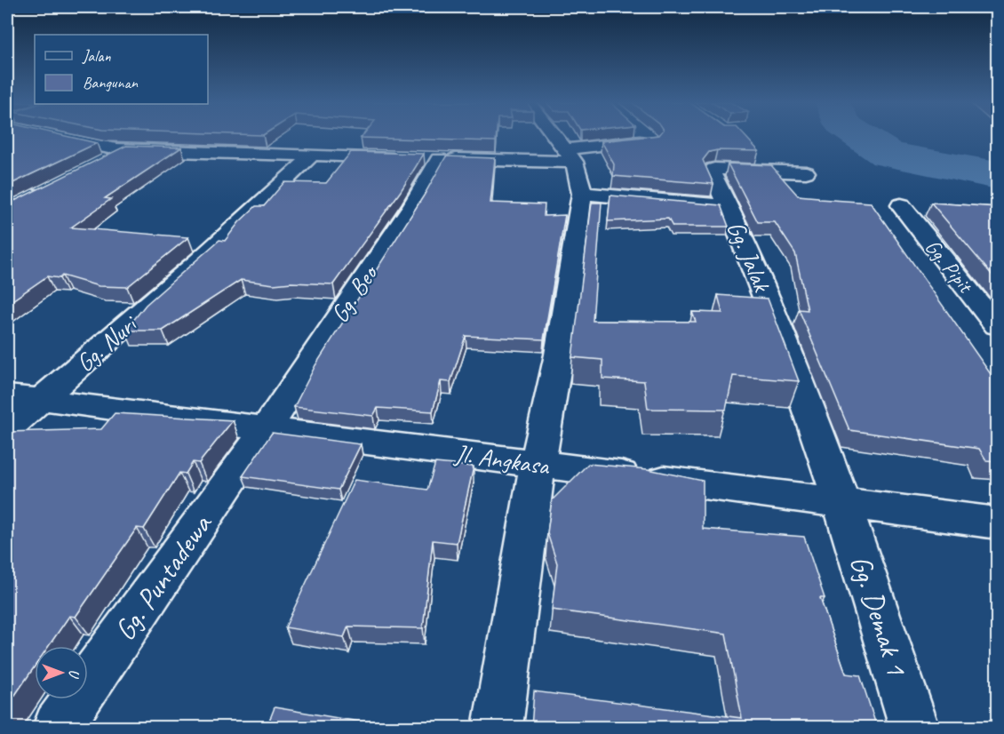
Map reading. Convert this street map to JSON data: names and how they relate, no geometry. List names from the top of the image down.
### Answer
{
  "streets": {
    "street": [
      "Gg. Jalak",
      "Gg. Pipit",
      "Gg. Beo",
      "Gg. Nuri",
      "Jl. Angkasa",
      "Gg. Puntadewa",
      "Gg. Demak 1"
    ]
  },
  "crossings": [
    ["Gg. Jalak", "Jl. Angkasa"],
    ["Gg. Jalak", "Gg. Demak 1"],
    ["Gg. Beo", "Jl. Angkasa"],
    ["Gg. Beo", "Gg. Puntadewa"],
    ["Gg. Nuri", "Jl. Angkasa"],
    ["Jl. Angkasa", "Gg. Puntadewa"],
    ["Jl. Angkasa", "Gg. Demak 1"]
  ],
  "legend": ["Jalan", "Bangunan"],
  "north": "right"
}
